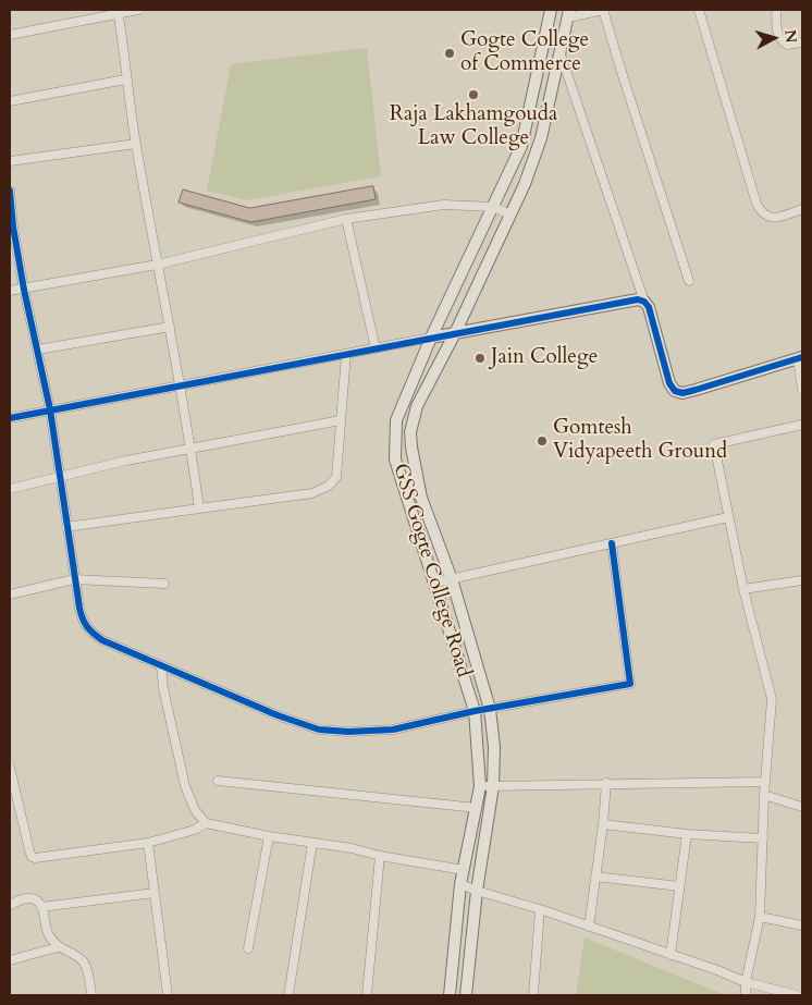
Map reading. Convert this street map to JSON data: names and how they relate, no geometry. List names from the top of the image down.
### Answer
{
  "streets": {
    "main road": ["GSS Gogte College Road"]
  },
  "places": [
    "Gogte College of Commerce",
    "Raja Lakhamgouda Law College",
    "Jain College",
    "Gomtesh Vidyapeeth Ground"
  ],
  "north": "right"
}
